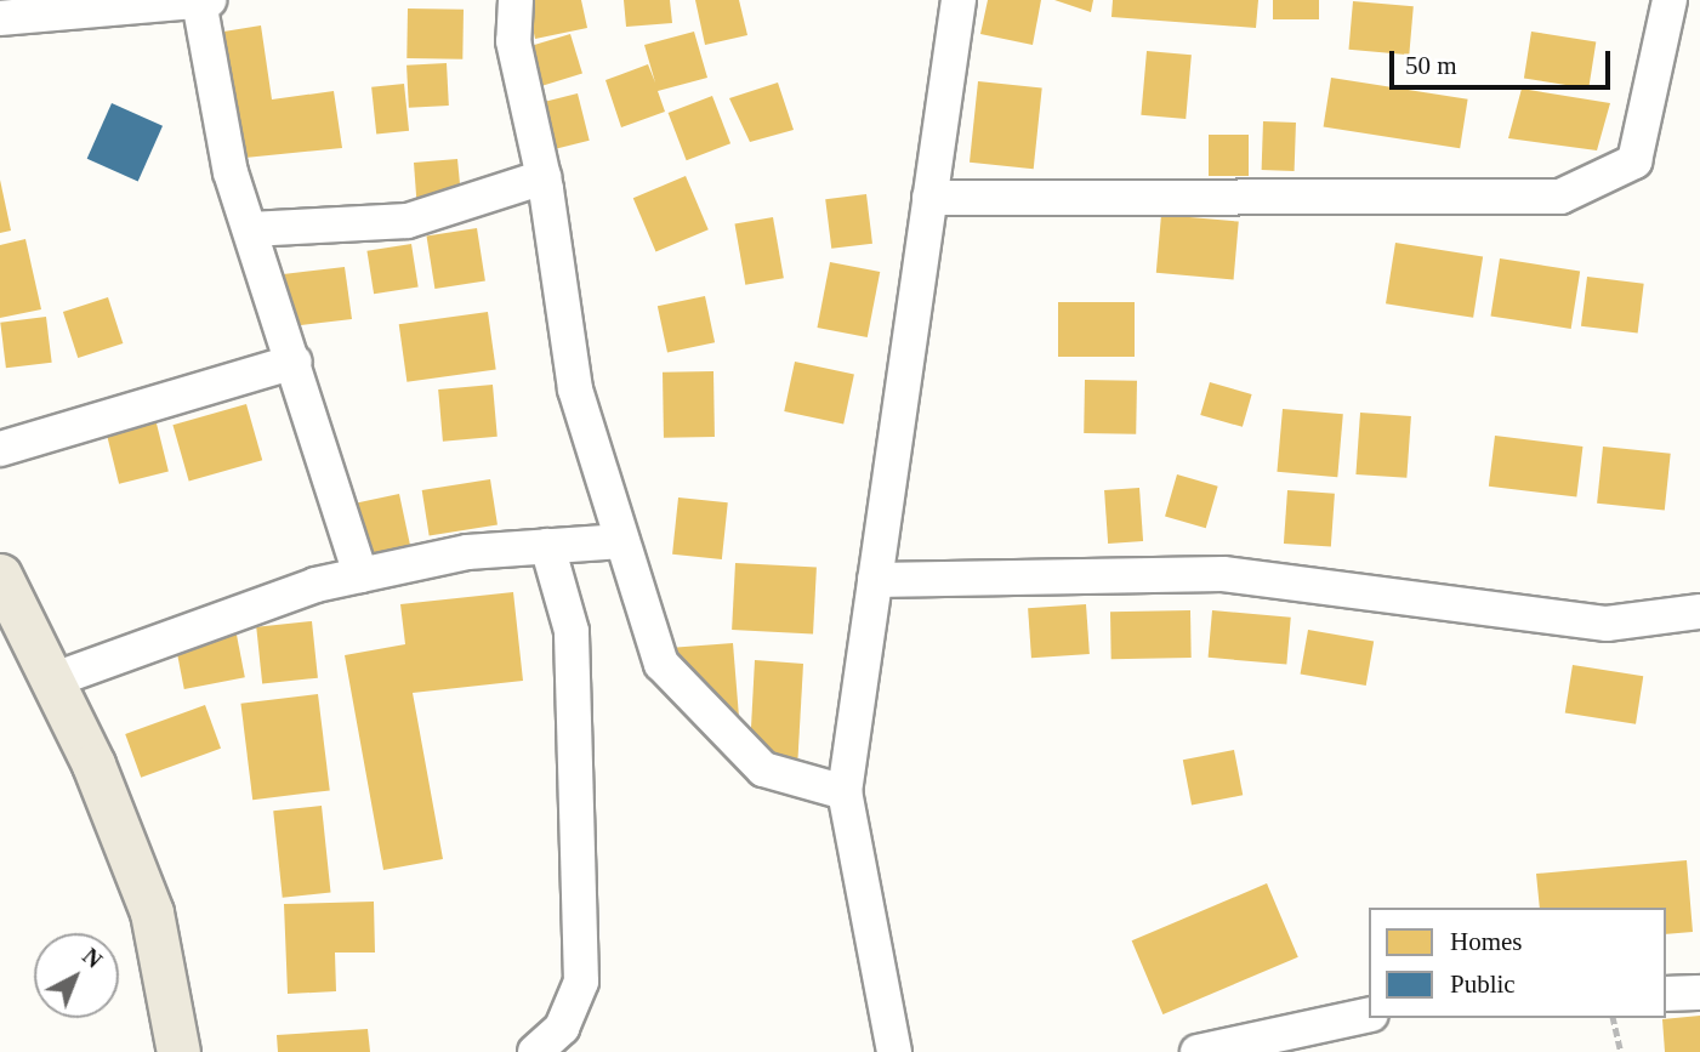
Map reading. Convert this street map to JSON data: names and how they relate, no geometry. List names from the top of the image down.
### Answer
{
  "legend": ["Homes", "Public"],
  "scale_bar": "50 m",
  "north": "top right"
}
